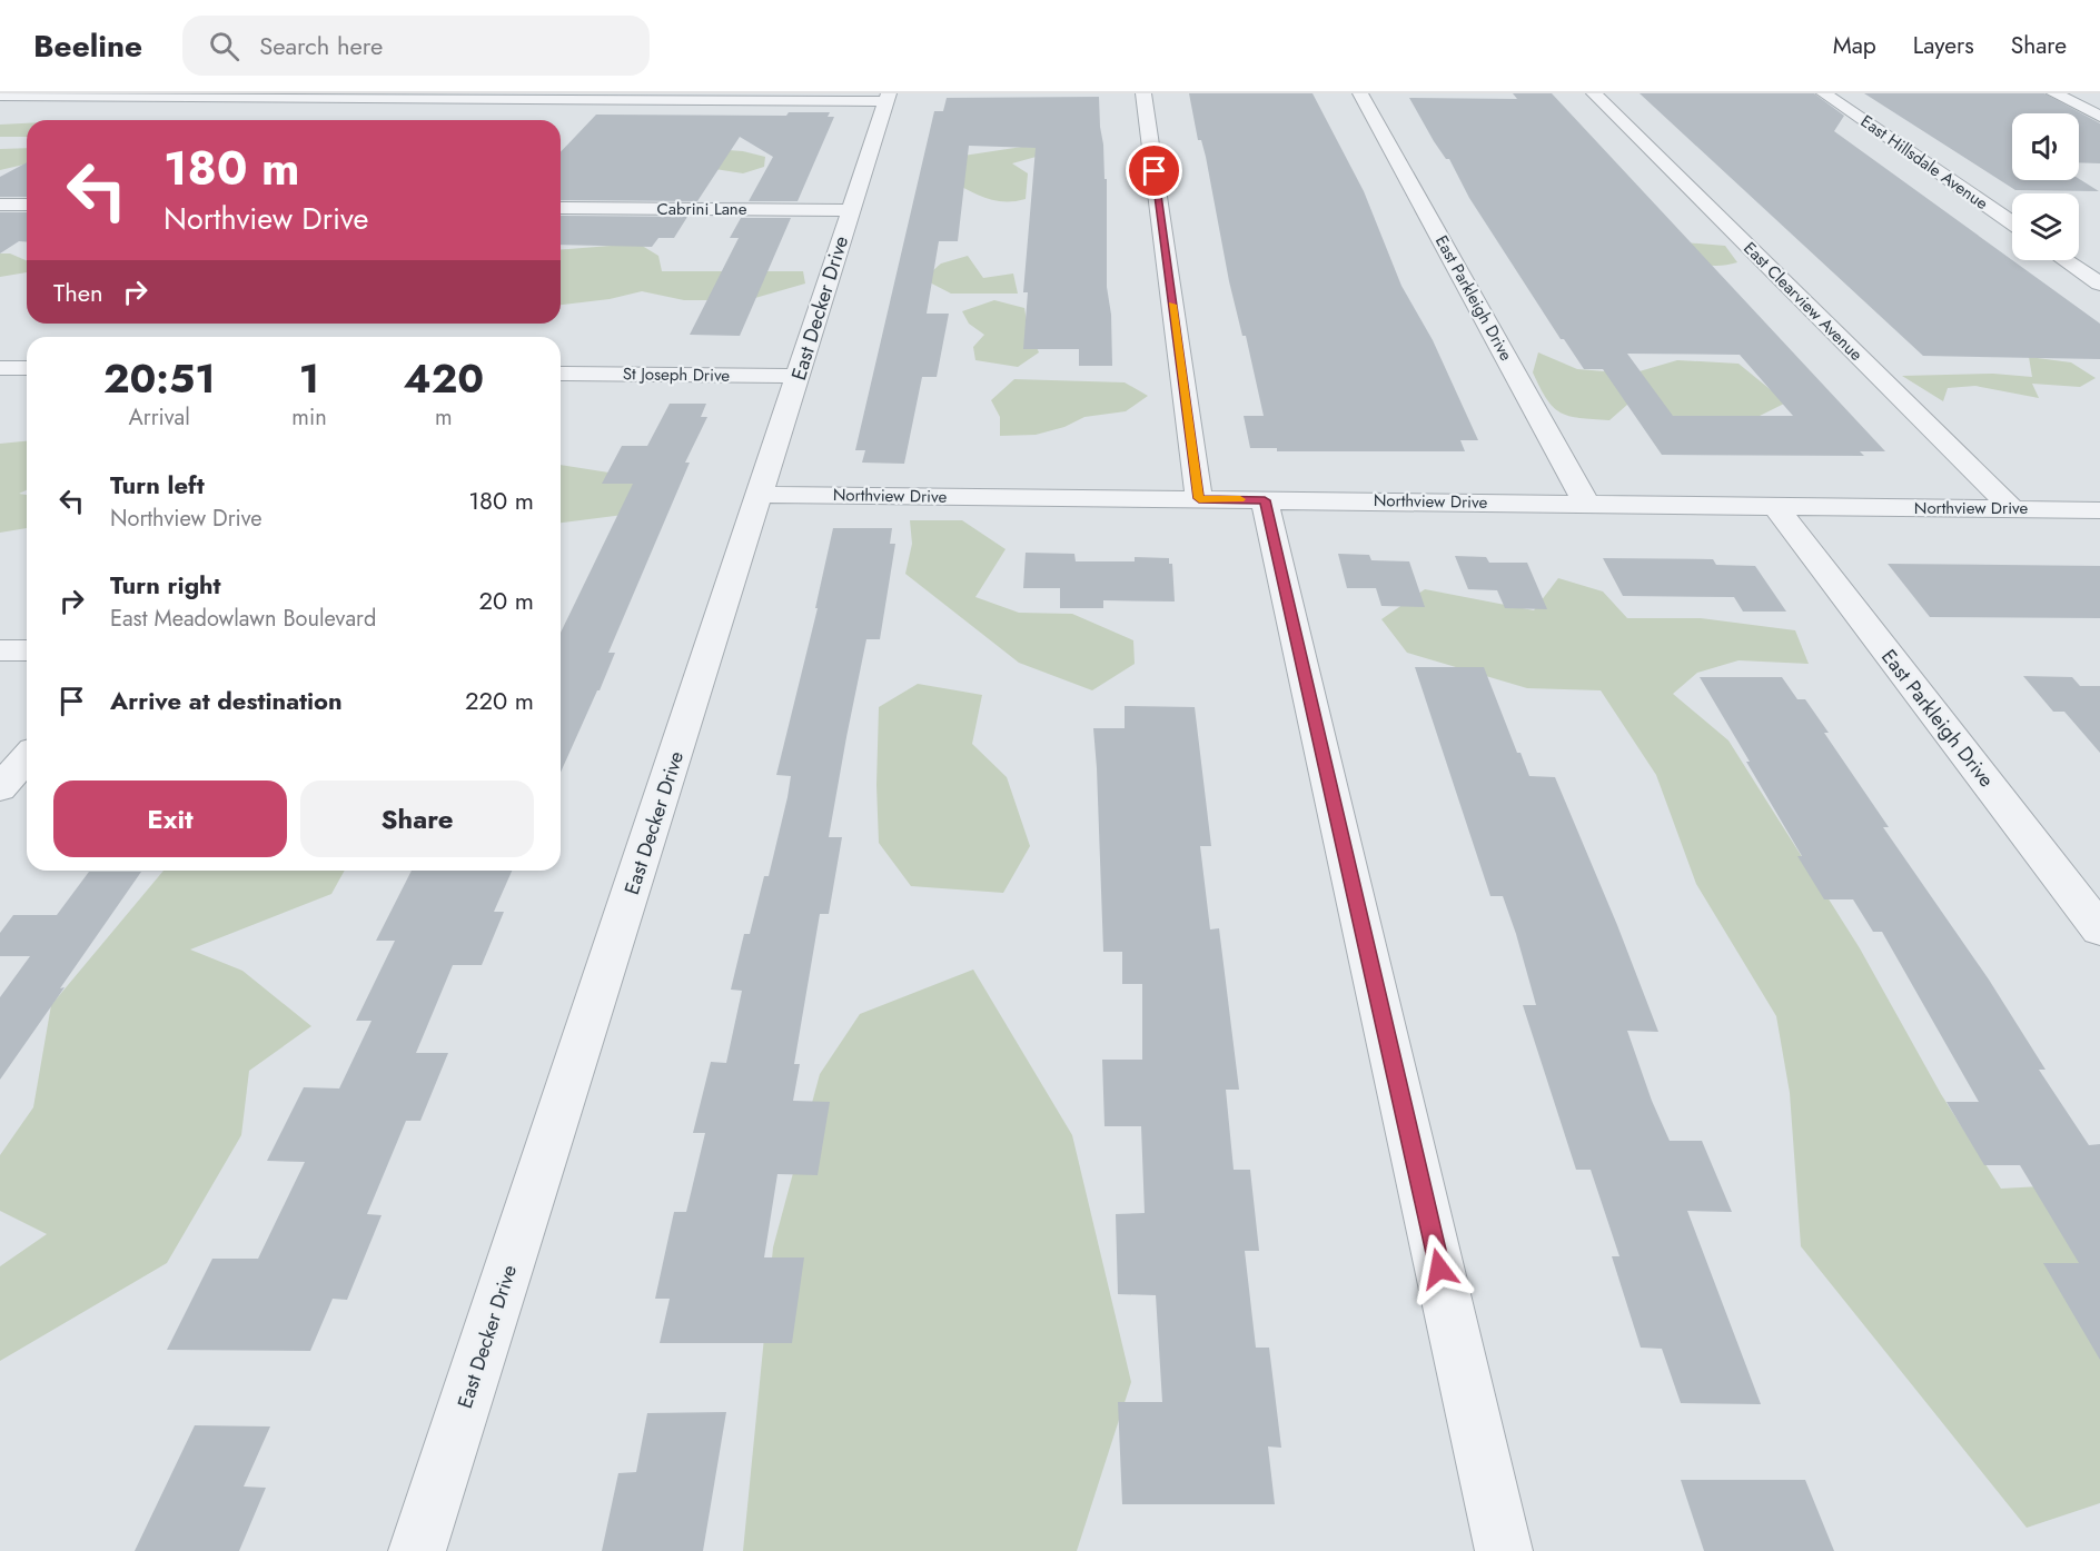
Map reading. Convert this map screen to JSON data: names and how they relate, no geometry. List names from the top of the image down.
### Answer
{
  "streets": {
    "street": [
      "East Hillsdale Avenue",
      "Cabrini Lane",
      "East Parkleigh Drive",
      "East Clearview Avenue",
      "East Decker Drive",
      "St Joseph Drive",
      "Northview Drive"
    ]
  },
  "crossings": [
    ["Cabrini Lane", "East Decker Drive"],
    ["East Parkleigh Drive", "Northview Drive"],
    ["East Clearview Avenue", "Northview Drive"],
    ["East Decker Drive", "St Joseph Drive"],
    ["East Decker Drive", "Northview Drive"]
  ],
  "page": {
    "header": "Beeline",
    "search": "Search here",
    "nav": ["Map", "Layers", "Share"],
    "turn": ["180 m", "Northview Drive"],
    "then": "Then",
    "eta": [
      "20:51",
      "Arrival",
      "1",
      "min",
      "420",
      "m"
    ],
    "list": [
      {
        "name": "Turn left",
        "note": "Northview Drive",
        "value": "180 m"
      },
      {
        "name": "Turn right",
        "note": "East Meadowlawn Boulevard",
        "value": "20 m"
      },
      {
        "name": "Arrive at destination",
        "value": "220 m"
      }
    ],
    "buttons": ["Exit", "Share"]
  }
}
